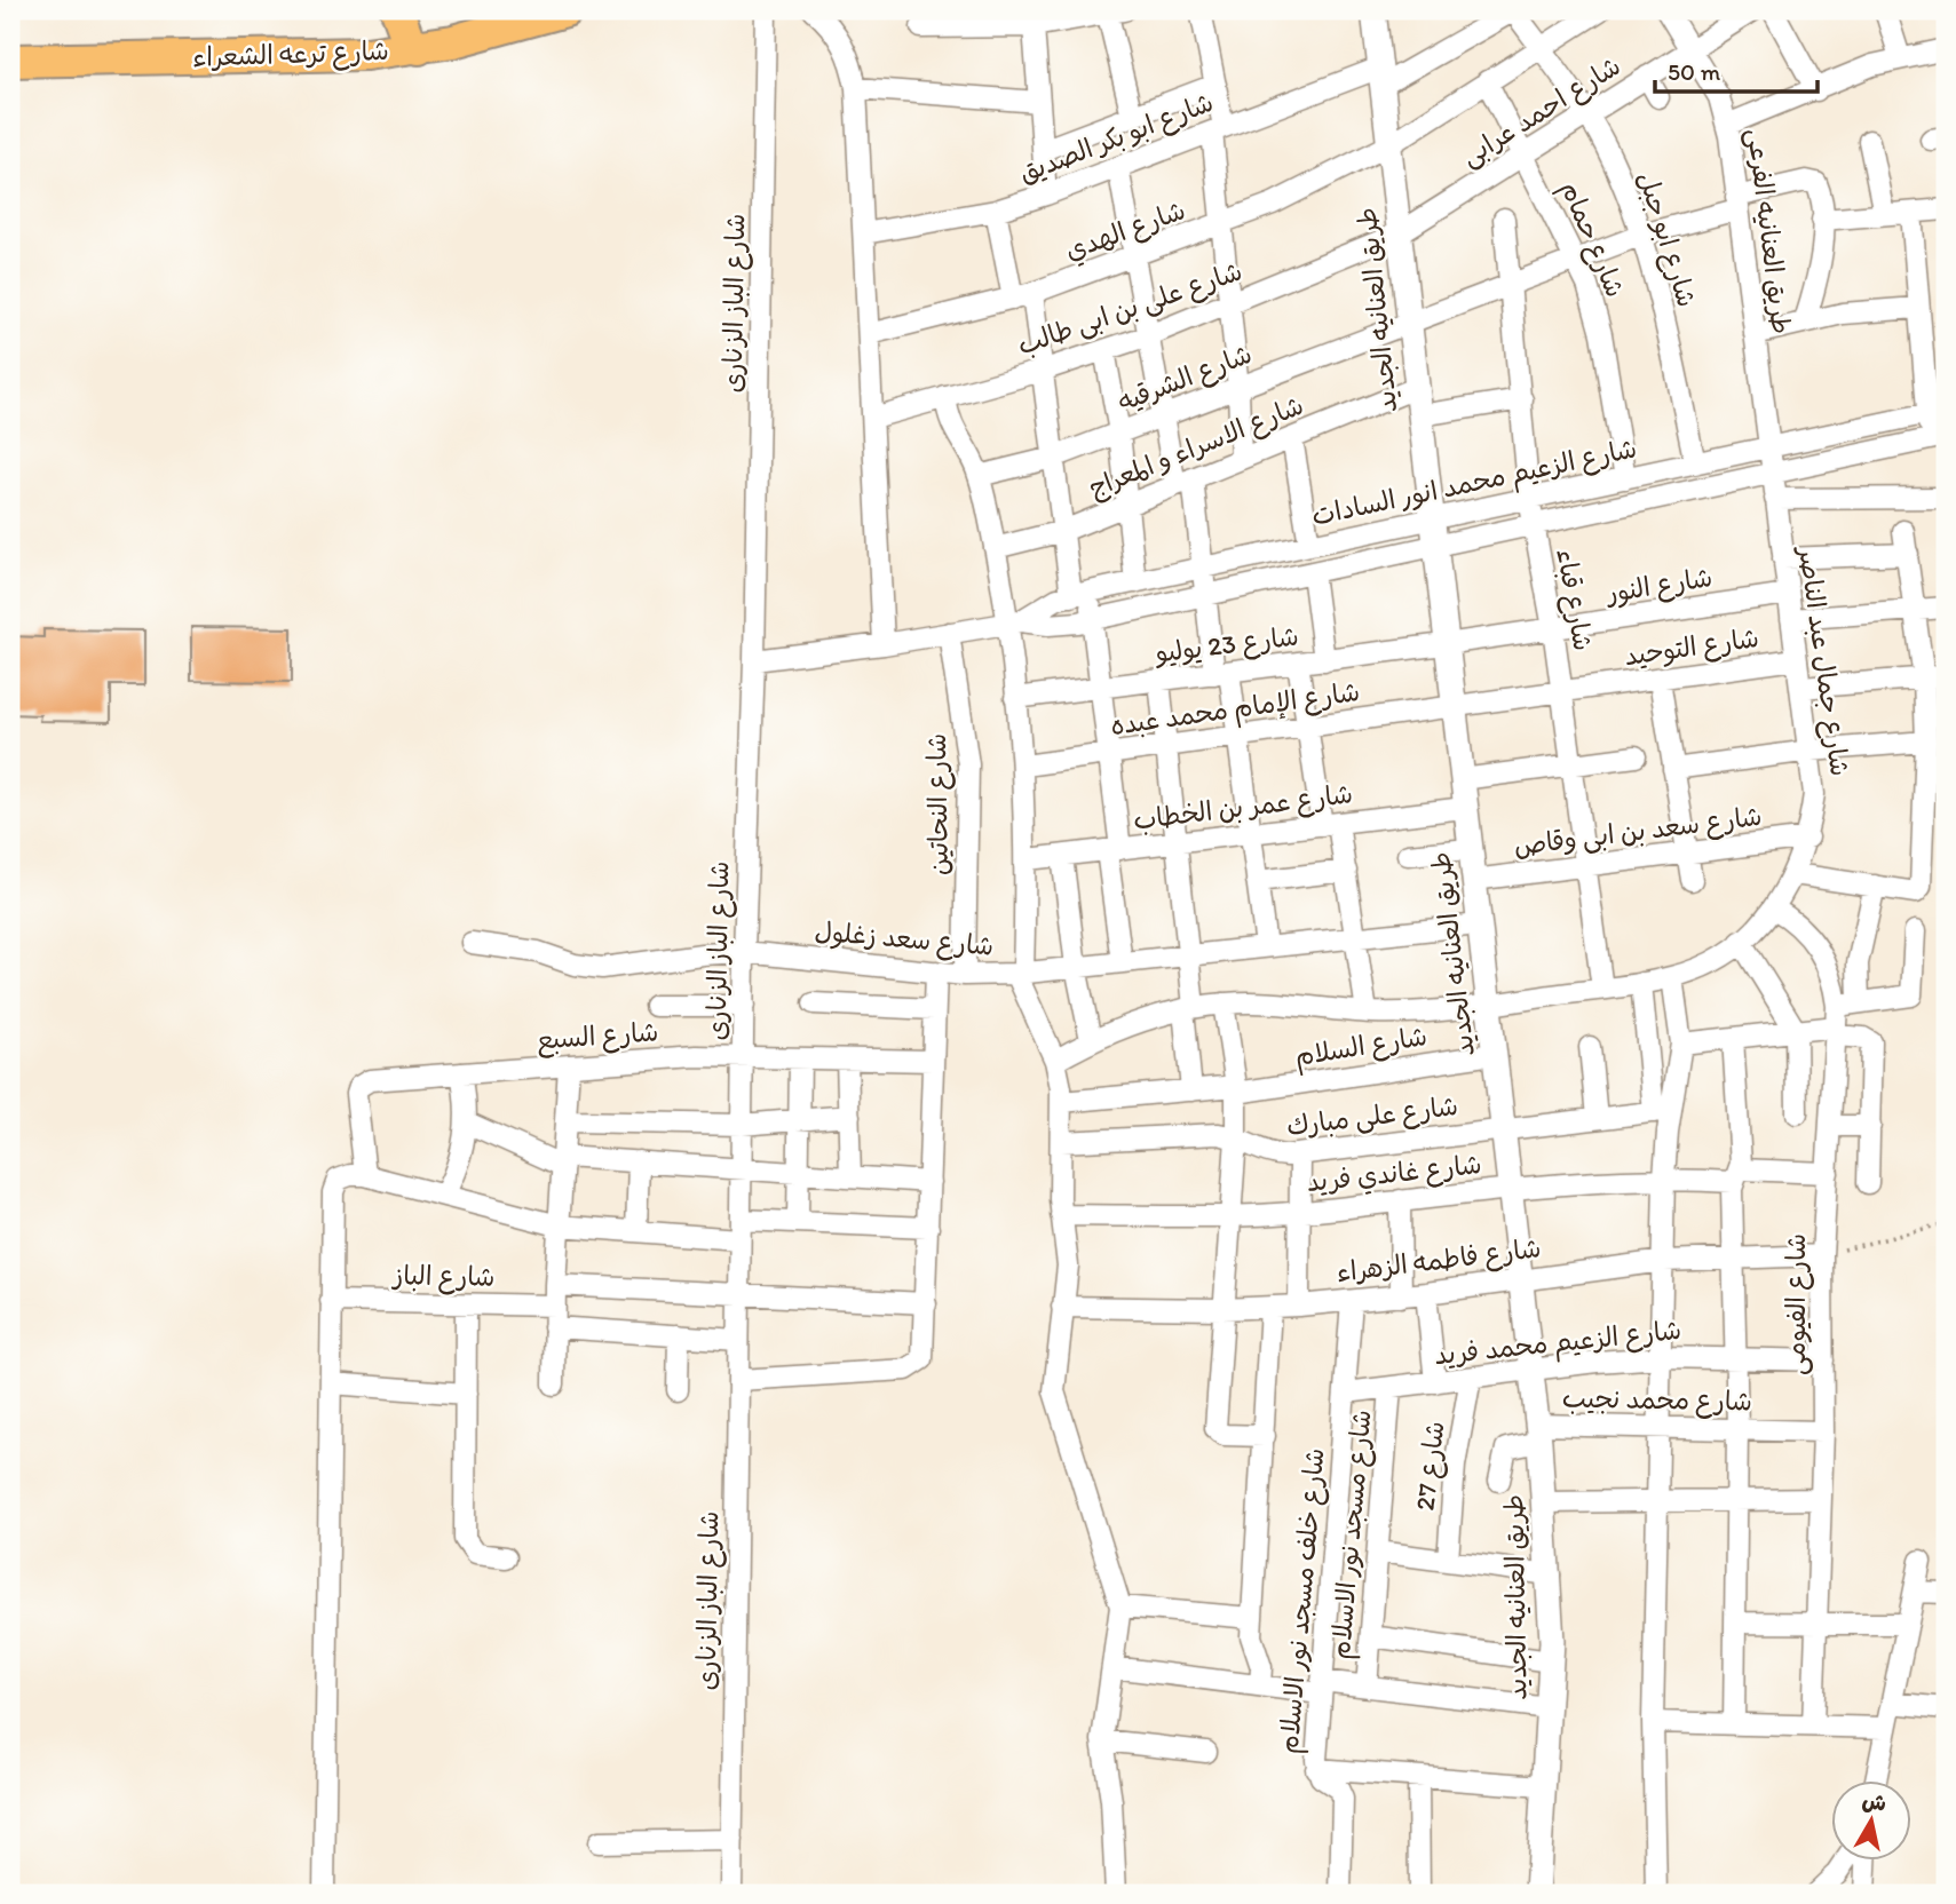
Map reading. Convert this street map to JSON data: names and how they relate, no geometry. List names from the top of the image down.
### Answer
{
  "streets": {
    "highway": ["شارع ترعه الشعراء"],
    "street": [
      "شارع احمد عرابى",
      "شارع ابو بكر الصديق",
      "شارع الهدي",
      "طريق العنانيه الفرعى",
      "شارع حمام",
      "شارع ابو جبل",
      "شارع الباز الزنارى",
      "شارع على بن ابى طالب",
      "طريق العنانيه الجديد",
      "شارع الشرقيه",
      "شارع الاسراء و المعراج",
      "شارع الزعيم محمد انور السادات",
      "شارع النور",
      "شارع قباء",
      "شارع 23 يوليو",
      "شارع التوحيد",
      "شارع جمال عبد الناصر",
      "شارع الإمام محمد عبده",
      "شارع النحاتين",
      "شارع عمر بن الخطاب",
      "شارع سعد بن ابى وقاص",
      "شارع سعد زغلول",
      "شارع السبع",
      "شارع السلام",
      "شارع على مبارك",
      "شارع غاندي فريد",
      "شارع فاطمه الزهراء",
      "شارع الباز",
      "شارع الفيومى",
      "شارع الزعيم محمد فريد",
      "شارع محمد نجيب",
      "شارع 27",
      "شارع مسجد نور الاسلام",
      "شارع خلف مسجد نور الاسلام"
    ]
  },
  "crossings": [
    ["شارع احمد عرابى", "طريق العنانيه الفرعى"],
    ["شارع احمد عرابى", "شارع حمام"],
    ["شارع احمد عرابى", "شارع ابو جبل"],
    ["شارع احمد عرابى", "شارع على بن ابى طالب"],
    ["شارع احمد عرابى", "طريق العنانيه الجديد"],
    ["شارع ابو بكر الصديق", "شارع ابو جبل"],
    ["شارع ابو بكر الصديق", "طريق العنانيه الجديد"],
    ["شارع الهدي", "شارع حمام"],
    ["شارع الهدي", "شارع ابو جبل"],
    ["شارع الهدي", "طريق العنانيه الجديد"],
    ["طريق العنانيه الفرعى", "شارع الشرقيه"],
    ["طريق العنانيه الفرعى", "شارع الزعيم محمد انور السادات"],
    ["طريق العنانيه الفرعى", "شارع جمال عبد الناصر"],
    ["شارع حمام", "شارع الشرقيه"],
    ["شارع حمام", "شارع الزعيم محمد انور السادات"],
    ["شارع ابو جبل", "شارع الشرقيه"],
    ["شارع ابو جبل", "شارع الزعيم محمد انور السادات"],
    ["شارع الباز الزنارى", "شارع الزعيم محمد انور السادات"],
    ["شارع الباز الزنارى", "شارع سعد زغلول"],
    ["شارع الباز الزنارى", "شارع السبع"],
    ["شارع على بن ابى طالب", "طريق العنانيه الجديد"],
    ["طريق العنانيه الجديد", "شارع الشرقيه"],
    ["طريق العنانيه الجديد", "شارع الاسراء و المعراج"],
    ["طريق العنانيه الجديد", "شارع الزعيم محمد انور السادات"],
    ["طريق العنانيه الجديد", "شارع النور"],
    ["طريق العنانيه الجديد", "شارع 23 يوليو"],
    ["طريق العنانيه الجديد", "شارع التوحيد"],
    ["طريق العنانيه الجديد", "شارع جمال عبد الناصر"],
    ["طريق العنانيه الجديد", "شارع الإمام محمد عبده"],
    ["طريق العنانيه الجديد", "شارع عمر بن الخطاب"],
    ["طريق العنانيه الجديد", "شارع سعد بن ابى وقاص"],
    ["طريق العنانيه الجديد", "شارع سعد زغلول"],
    ["طريق العنانيه الجديد", "شارع السلام"],
    ["طريق العنانيه الجديد", "شارع على مبارك"],
    ["طريق العنانيه الجديد", "شارع غاندي فريد"],
    ["طريق العنانيه الجديد", "شارع فاطمه الزهراء"],
    ["طريق العنانيه الجديد", "شارع الزعيم محمد فريد"],
    ["طريق العنانيه الجديد", "شارع محمد نجيب"],
    ["شارع الشرقيه", "شارع قباء"],
    ["شارع الزعيم محمد انور السادات", "شارع قباء"],
    ["شارع الزعيم محمد انور السادات", "شارع جمال عبد الناصر"],
    ["شارع الزعيم محمد انور السادات", "شارع النحاتين"],
    ["شارع النور", "شارع قباء"],
    ["شارع النور", "شارع 23 يوليو"],
    ["شارع النور", "شارع جمال عبد الناصر"],
    ["شارع قباء", "شارع التوحيد"],
    ["شارع قباء", "شارع جمال عبد الناصر"],
    ["شارع قباء", "شارع سعد بن ابى وقاص"],
    ["شارع التوحيد", "شارع جمال عبد الناصر"],
    ["شارع التوحيد", "شارع الإمام محمد عبده"],
    ["شارع جمال عبد الناصر", "شارع سعد بن ابى وقاص"],
    ["شارع جمال عبد الناصر", "شارع الفيومى"],
    ["شارع النحاتين", "شارع سعد زغلول"],
    ["شارع غاندي فريد", "شارع الفيومى"],
    ["شارع فاطمه الزهراء", "شارع الفيومى"],
    ["شارع فاطمه الزهراء", "شارع خلف مسجد نور الاسلام"],
    ["شارع الفيومى", "شارع الزعيم محمد فريد"],
    ["شارع الفيومى", "شارع محمد نجيب"],
    ["شارع الزعيم محمد فريد", "شارع 27"],
    ["شارع الزعيم محمد فريد", "شارع مسجد نور الاسلام"],
    ["شارع الزعيم محمد فريد", "شارع خلف مسجد نور الاسلام"]
  ],
  "scale_bar": "50 m",
  "north": "top"
}
